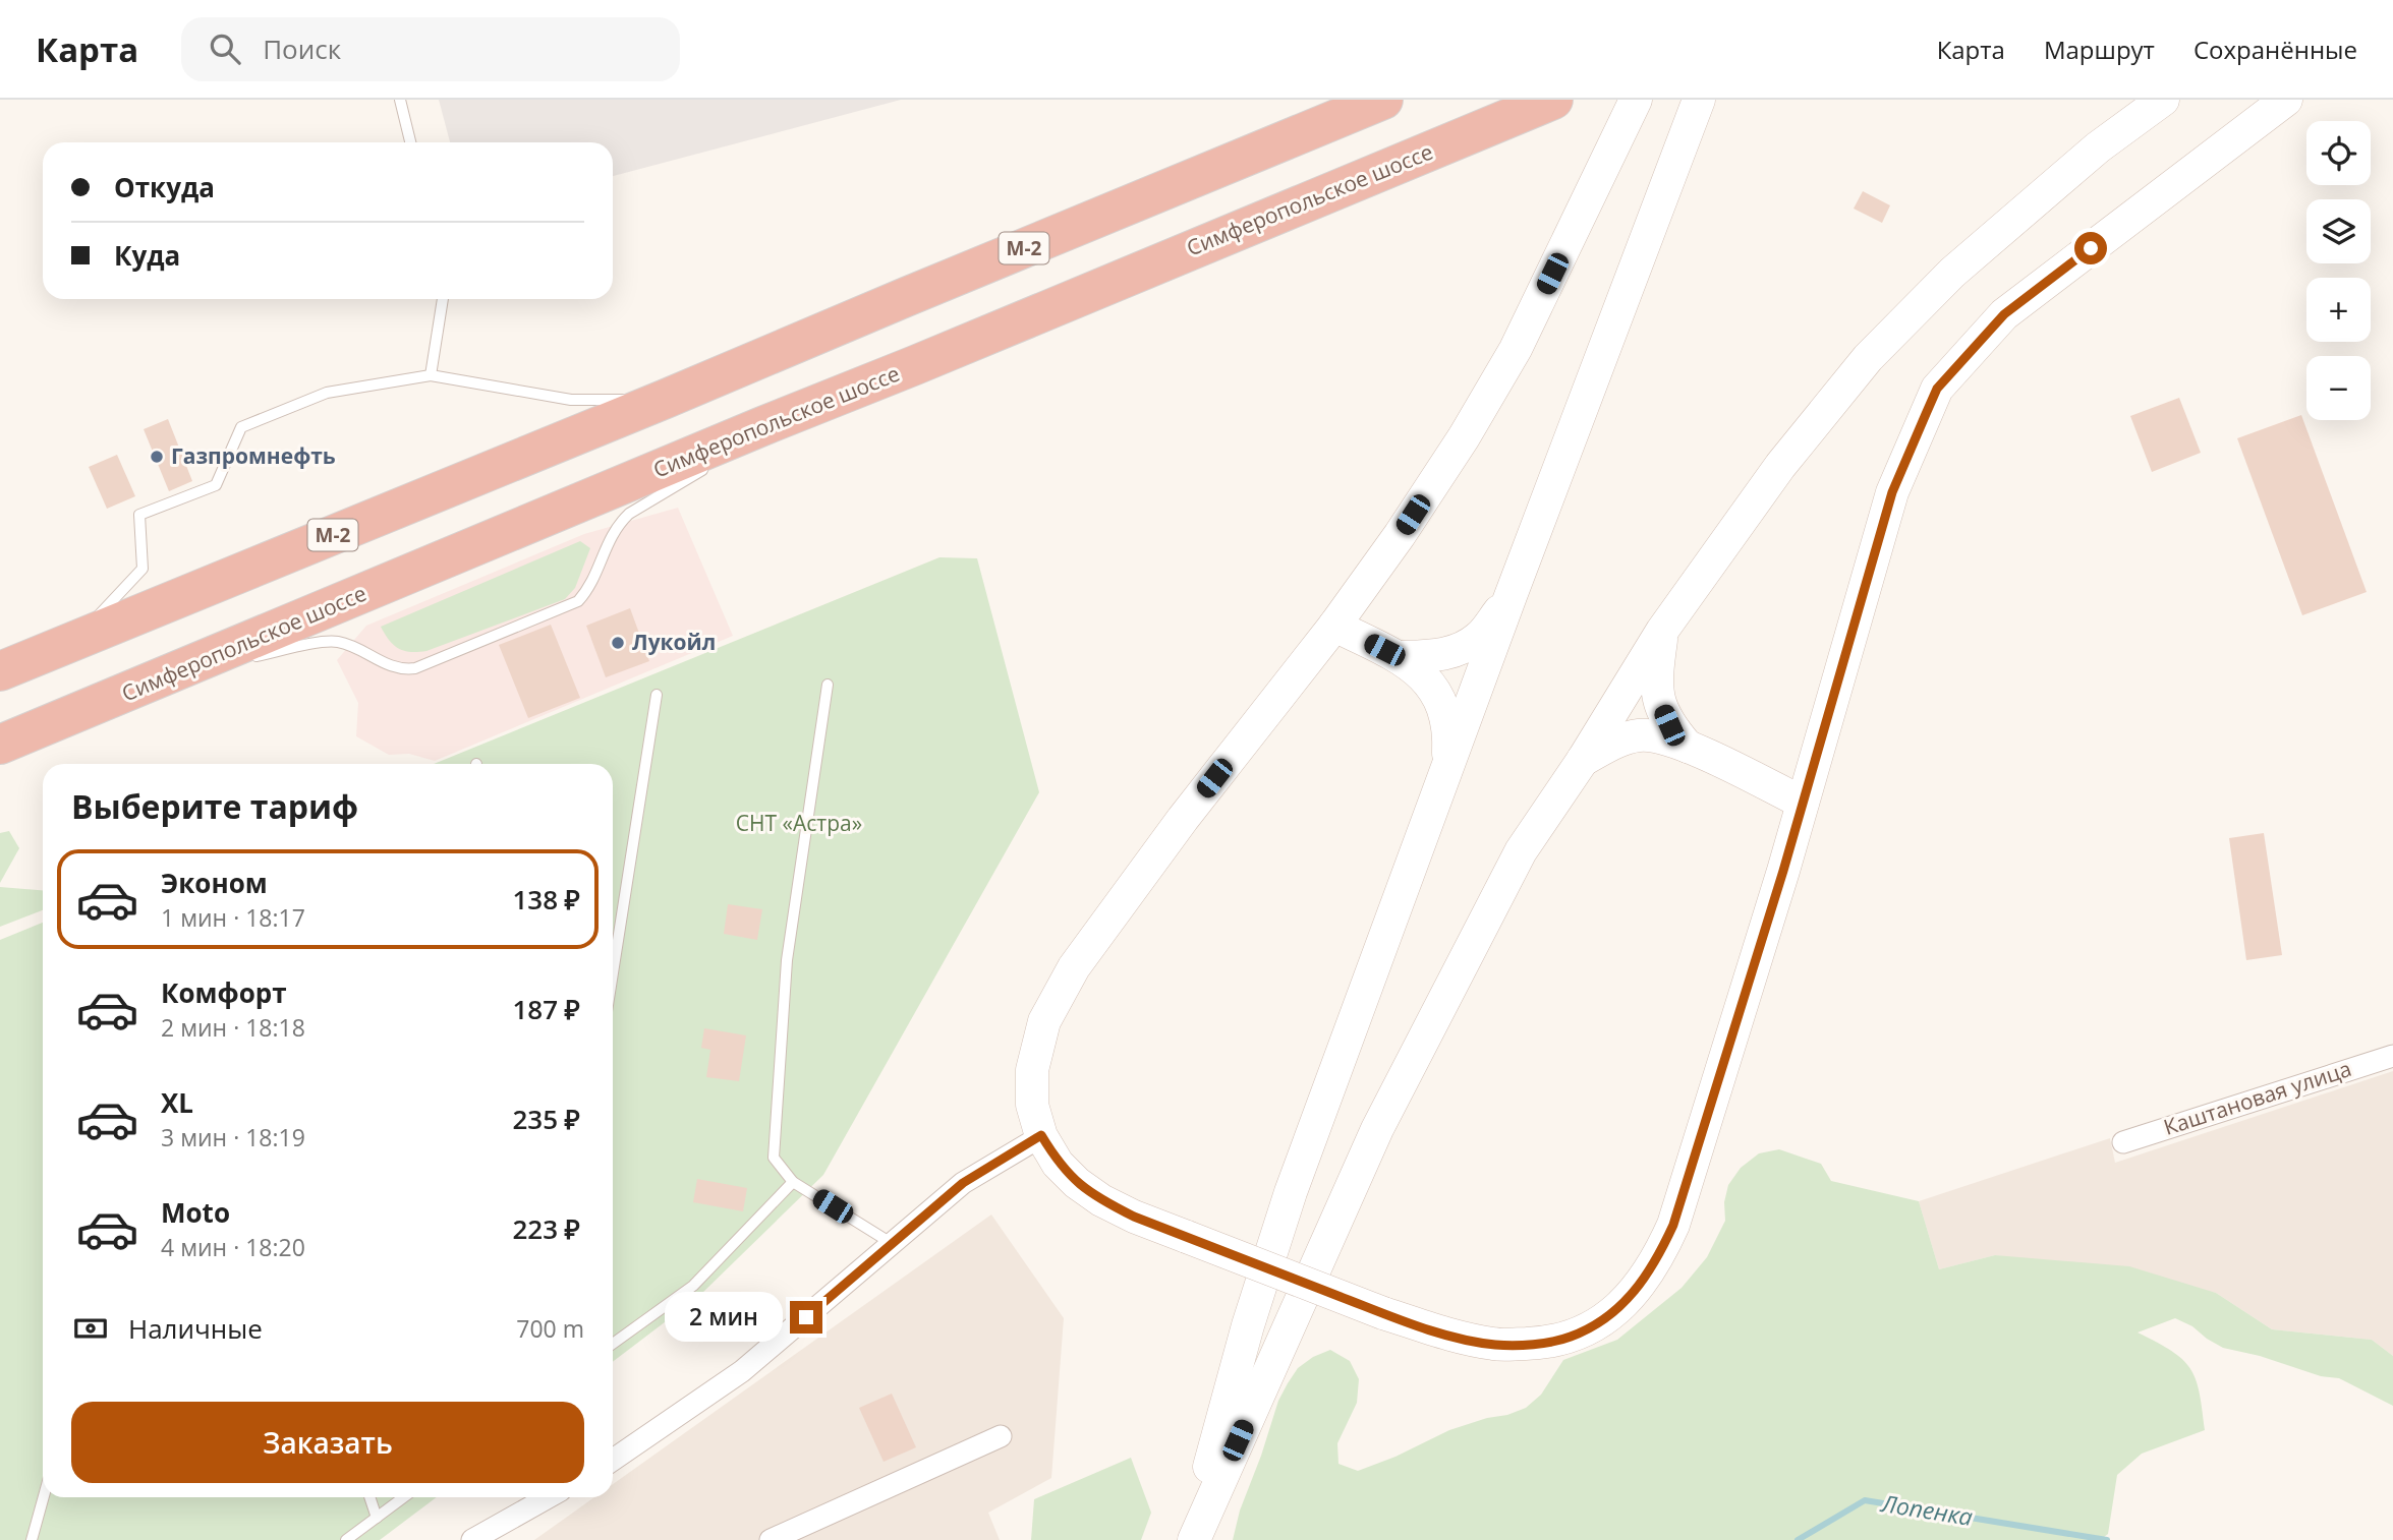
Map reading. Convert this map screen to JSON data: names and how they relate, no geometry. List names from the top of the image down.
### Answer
{
  "streets": {
    "highway": ["Симферопольское шоссе", "М-2"],
    "street": ["Каштановая улица"]
  },
  "water": ["Лопенка"],
  "parks": ["СНТ «Астра»"],
  "places": ["Газпромнефть", "Лукойл"],
  "page": {
    "header": "Карта",
    "search": "Поиск",
    "nav": ["Карта", "Маршрут", "Сохранённые"],
    "map_buttons": ["+", "−"],
    "banner": ["Откуда", "Куда"],
    "heading": "Выберите тариф",
    "list": [
      {
        "name": "Эконом",
        "note": "1 мин · 18:17",
        "value": "138 ₽"
      },
      {
        "name": "Комфорт",
        "note": "2 мин · 18:18",
        "value": "187 ₽"
      },
      {
        "name": "XL",
        "note": "3 мин · 18:19",
        "value": "235 ₽"
      },
      {
        "name": "Moto",
        "note": "4 мин · 18:20",
        "value": "223 ₽"
      }
    ],
    "pay": ["Наличные", "700 m"],
    "bubble": "2 мин",
    "buttons": "Заказать"
  }
}
